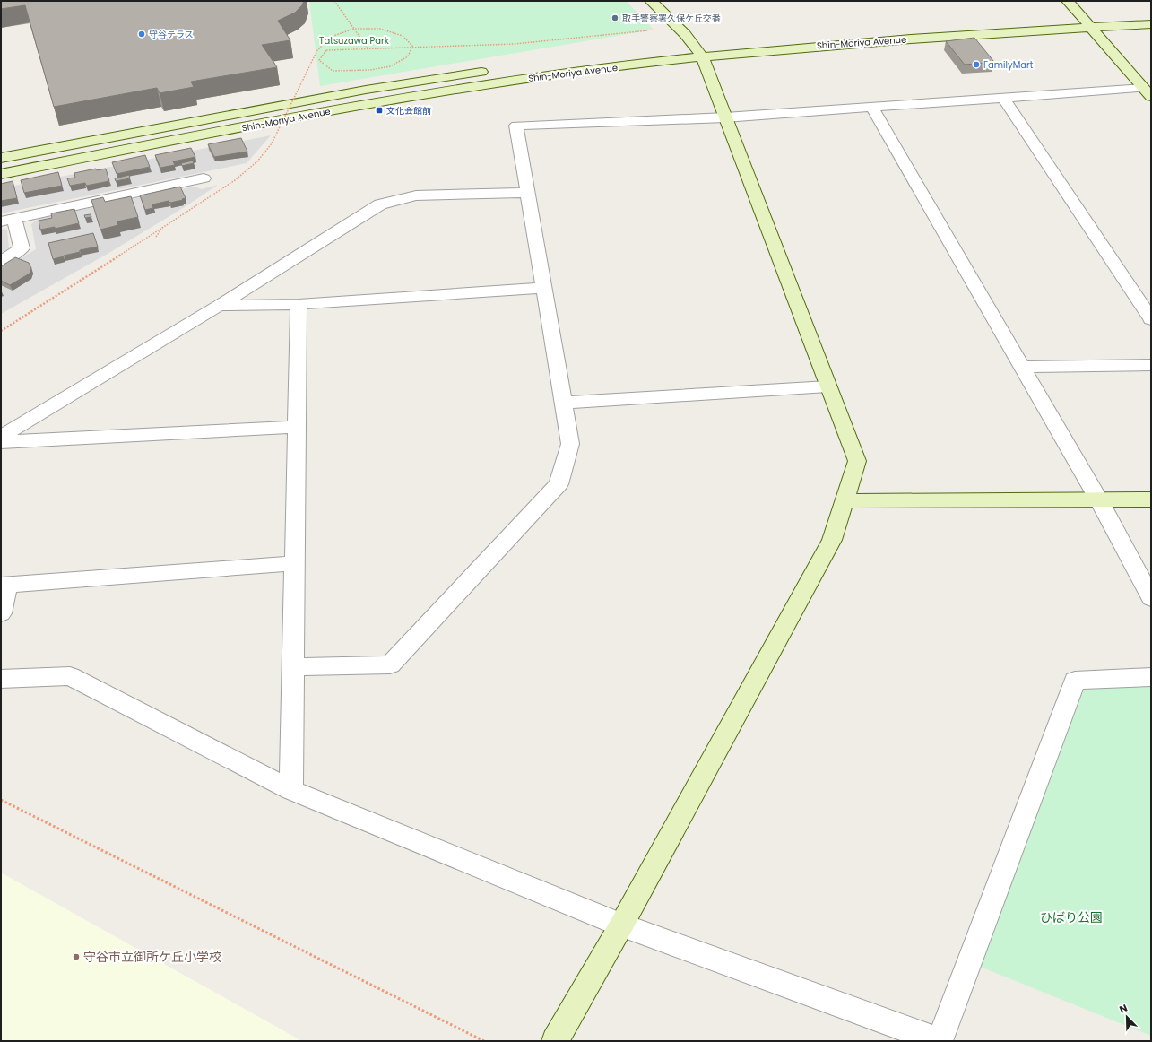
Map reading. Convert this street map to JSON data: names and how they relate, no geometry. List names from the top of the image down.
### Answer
{
  "streets": {
    "street": ["Shin-Moriya Avenue"]
  },
  "parks": ["Tatsuzawa Park", "ひばり公園"],
  "places": {
    "other": [
      "取手警察署久保ケ丘交番",
      "守谷テラス",
      "FamilyMart",
      "守谷市立御所ケ丘小学校"
    ],
    "transit": ["文化会館前"]
  },
  "north": "top left"
}
